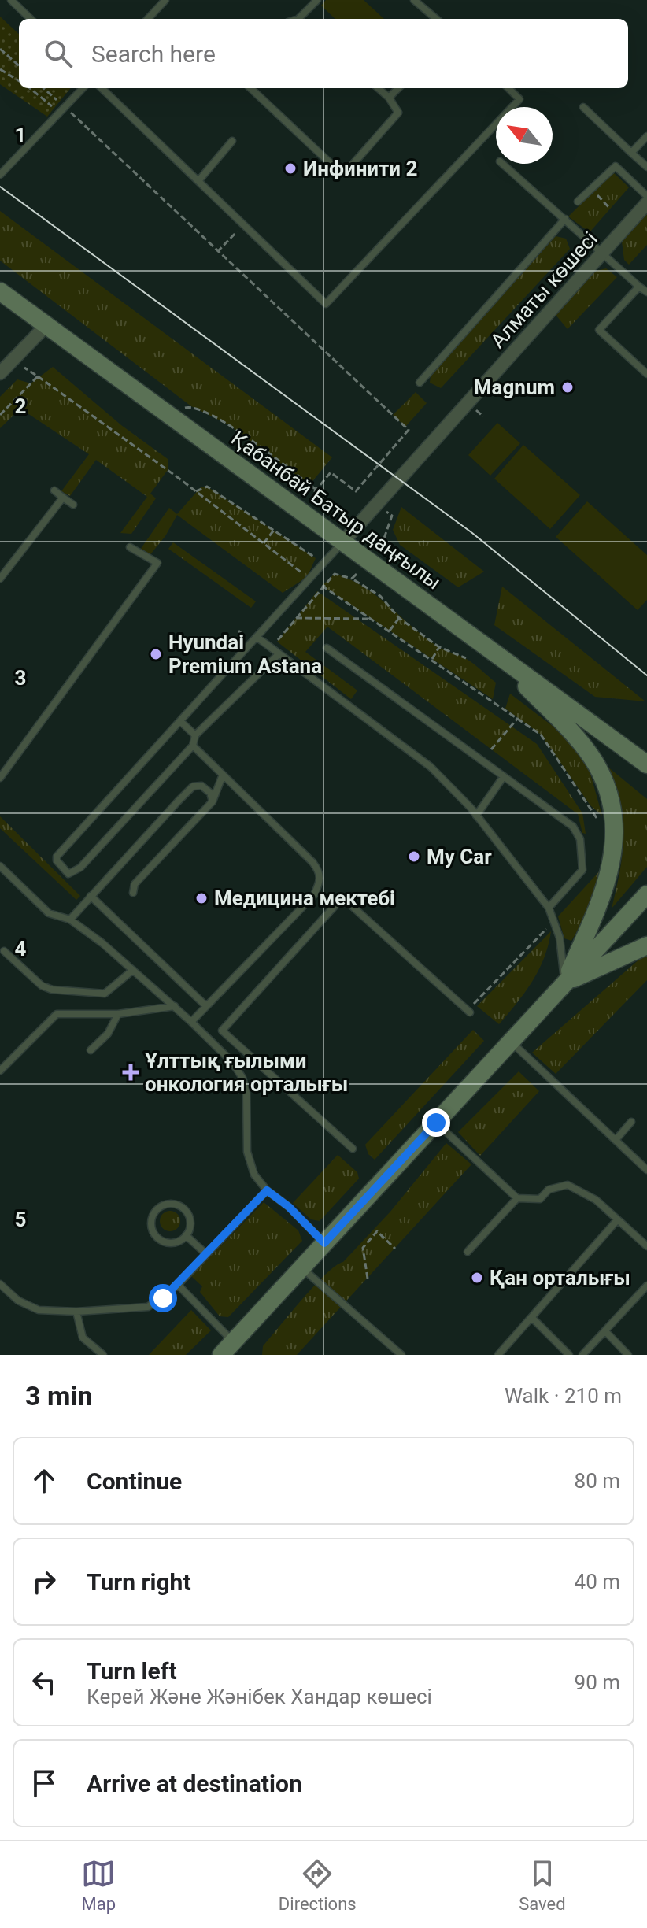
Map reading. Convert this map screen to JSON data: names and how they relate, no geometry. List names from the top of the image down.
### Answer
{
  "streets": {
    "main road": ["Қабанбай Батыр даңғылы"],
    "street": ["Алматы көшесі"]
  },
  "crossings": [
    ["Алматы көшесі", "Қабанбай Батыр даңғылы"]
  ],
  "places": {
    "other": [
      "Инфинити 2",
      "Magnum",
      "Hyundai Premium Astana",
      "My Car",
      "Медицина мектебі",
      "Қан орталығы"
    ],
    "health": ["Ұлттық ғылыми онкология орталығы"]
  },
  "north": "top left",
  "page": {
    "search": "Search here",
    "heading": ["3 min", "Walk · 210 m"],
    "list": [
      ["Continue", "80 m"],
      ["Turn right", "40 m"],
      ["Turn left", "Керей Және Жәнібек Хандар көшесі", "90 m"],
      "Arrive at destination"
    ],
    "nav": ["Map", "Directions", "Saved"]
  },
  "grid": {
    "rows": [
      "1",
      "2",
      "3",
      "4",
      "5"
    ]
  }
}
